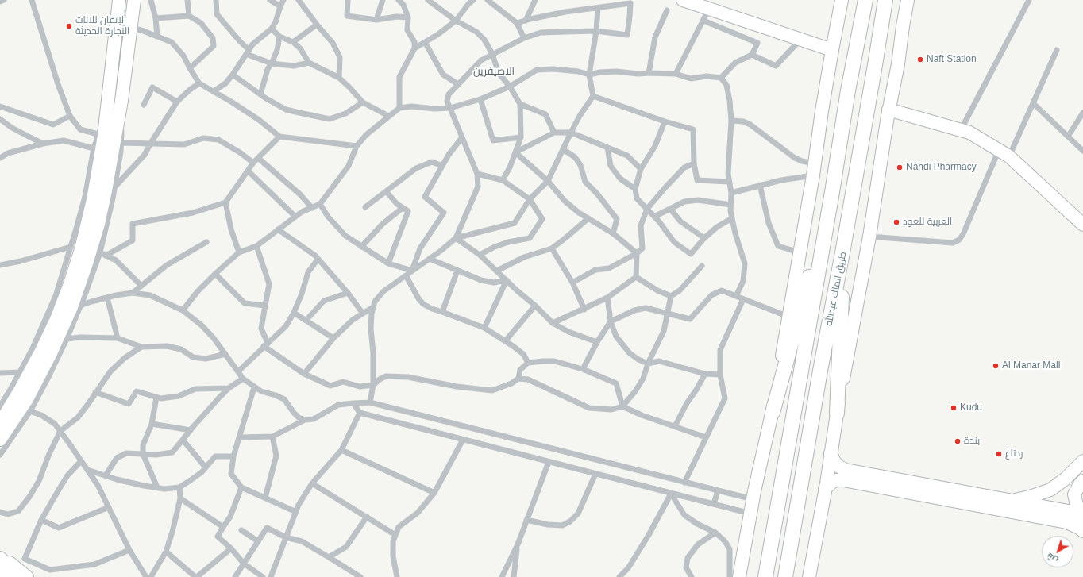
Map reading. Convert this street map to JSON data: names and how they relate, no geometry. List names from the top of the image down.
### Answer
{
  "streets": {
    "highway": ["طريق الملك عبدالله"]
  },
  "districts": ["الاصيفرين"],
  "places": [
    "ألإتقان للاثاث النجارة الحديثة",
    "Naft Station",
    "Nahdi Pharmacy",
    "العربية للعود",
    "Al Manar Mall",
    "Kudu",
    "بندة",
    "ردتاغ"
  ],
  "north": "bottom left"
}
